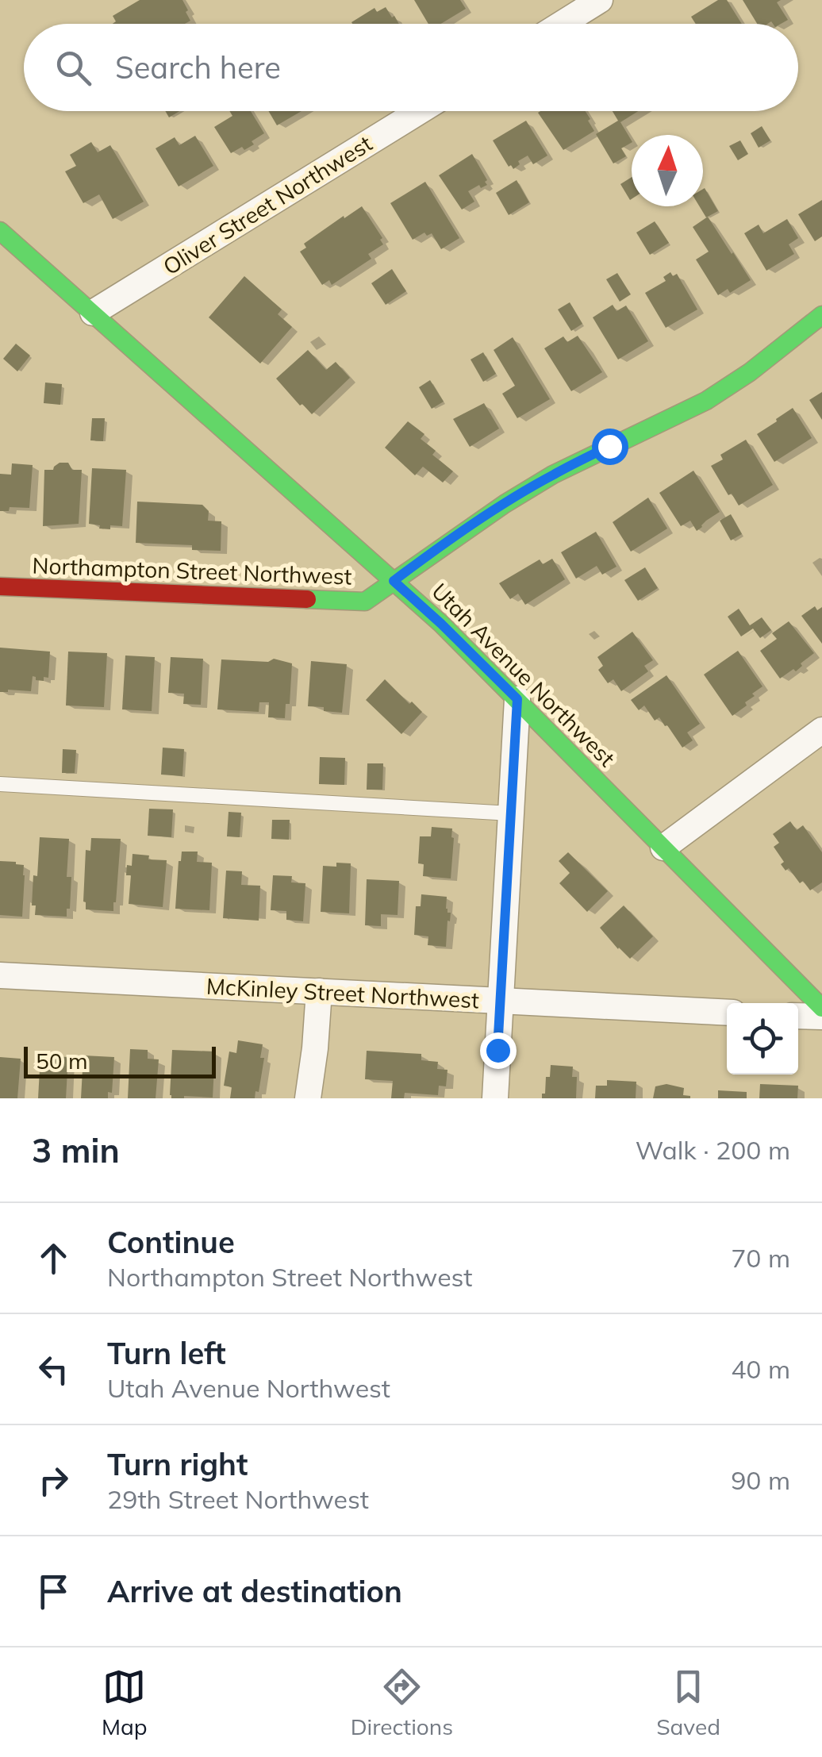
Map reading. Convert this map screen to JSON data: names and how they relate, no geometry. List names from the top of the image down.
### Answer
{
  "streets": {
    "street": [
      "Oliver Street Northwest",
      "Northampton Street Northwest",
      "Utah Avenue Northwest",
      "McKinley Street Northwest"
    ]
  },
  "crossings": [
    ["Oliver Street Northwest", "Utah Avenue Northwest"],
    ["Northampton Street Northwest", "Utah Avenue Northwest"]
  ],
  "scale_bar": "50 m",
  "north": "top",
  "page": {
    "search": "Search here",
    "scale": "50 m",
    "heading": ["3 min", "Walk · 200 m"],
    "list": [
      ["Continue", "Northampton Street Northwest", "70 m"],
      ["Turn left", "Utah Avenue Northwest", "40 m"],
      ["Turn right", "29th Street Northwest", "90 m"],
      "Arrive at destination"
    ],
    "nav": ["Map", "Directions", "Saved"]
  }
}
